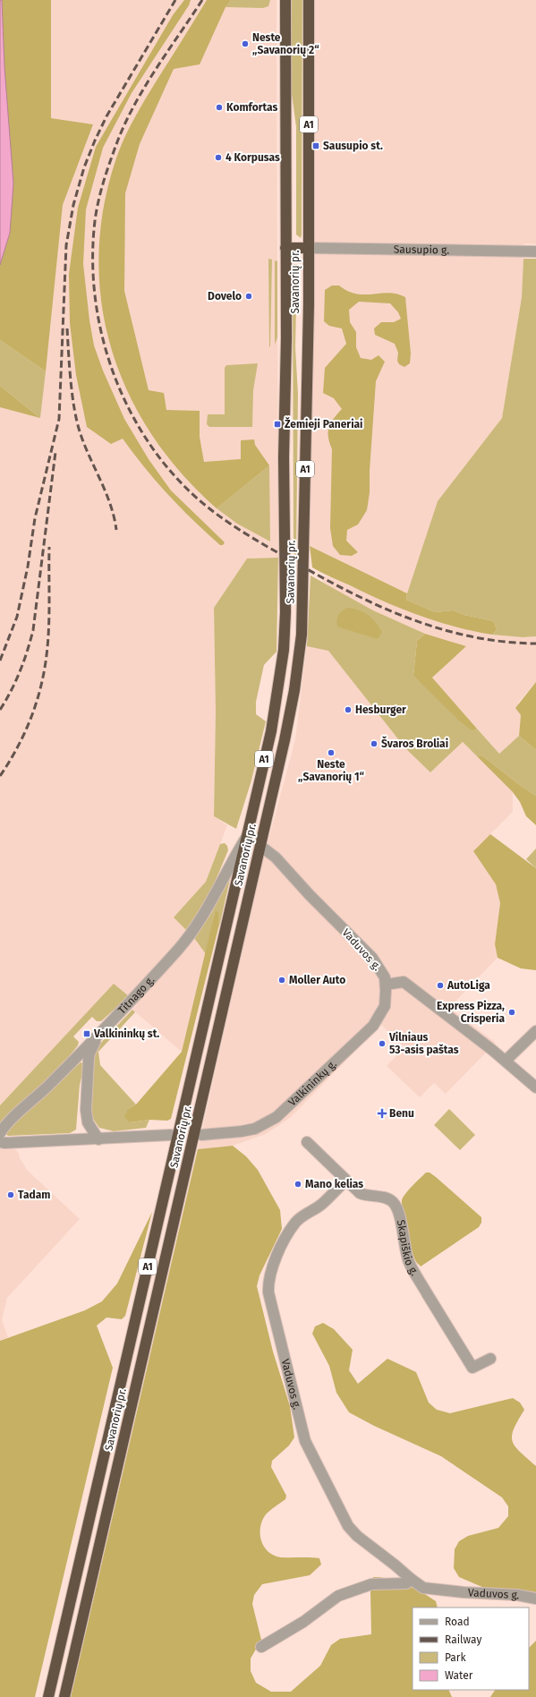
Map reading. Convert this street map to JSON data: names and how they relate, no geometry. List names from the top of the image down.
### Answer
{
  "streets": {
    "highway": ["A1", "Savanorių pr."],
    "street": [
      "Sausupio g.",
      "Vaduvos g.",
      "Titnago g.",
      "Valkininkų g.",
      "Skapiškio g."
    ]
  },
  "crossings": [
    ["Sausupio g.", "Savanorių pr."],
    ["Savanorių pr.", "Vaduvos g."],
    ["Savanorių pr.", "Titnago g."],
    ["Vaduvos g.", "Valkininkų g."],
    ["Vaduvos g.", "Skapiškio g."]
  ],
  "places": {
    "other": [
      "Neste „Savanorių 2“",
      "Komfortas",
      "4 Korpusas",
      "Dovelo",
      "Hesburger",
      "Švaros Broliai",
      "Neste „Savanorių 1“",
      "Moller Auto",
      "AutoLiga",
      "Express Pizza, Crisperia",
      "Vilniaus 53-asis paštas",
      "Mano kelias",
      "Tadam"
    ],
    "transit": ["Sausupio st.", "Žemieji Paneriai", "Valkininkų st."],
    "health": ["Benu"]
  },
  "legend": [
    "Road",
    "Railway",
    "Park",
    "Water"
  ]
}
